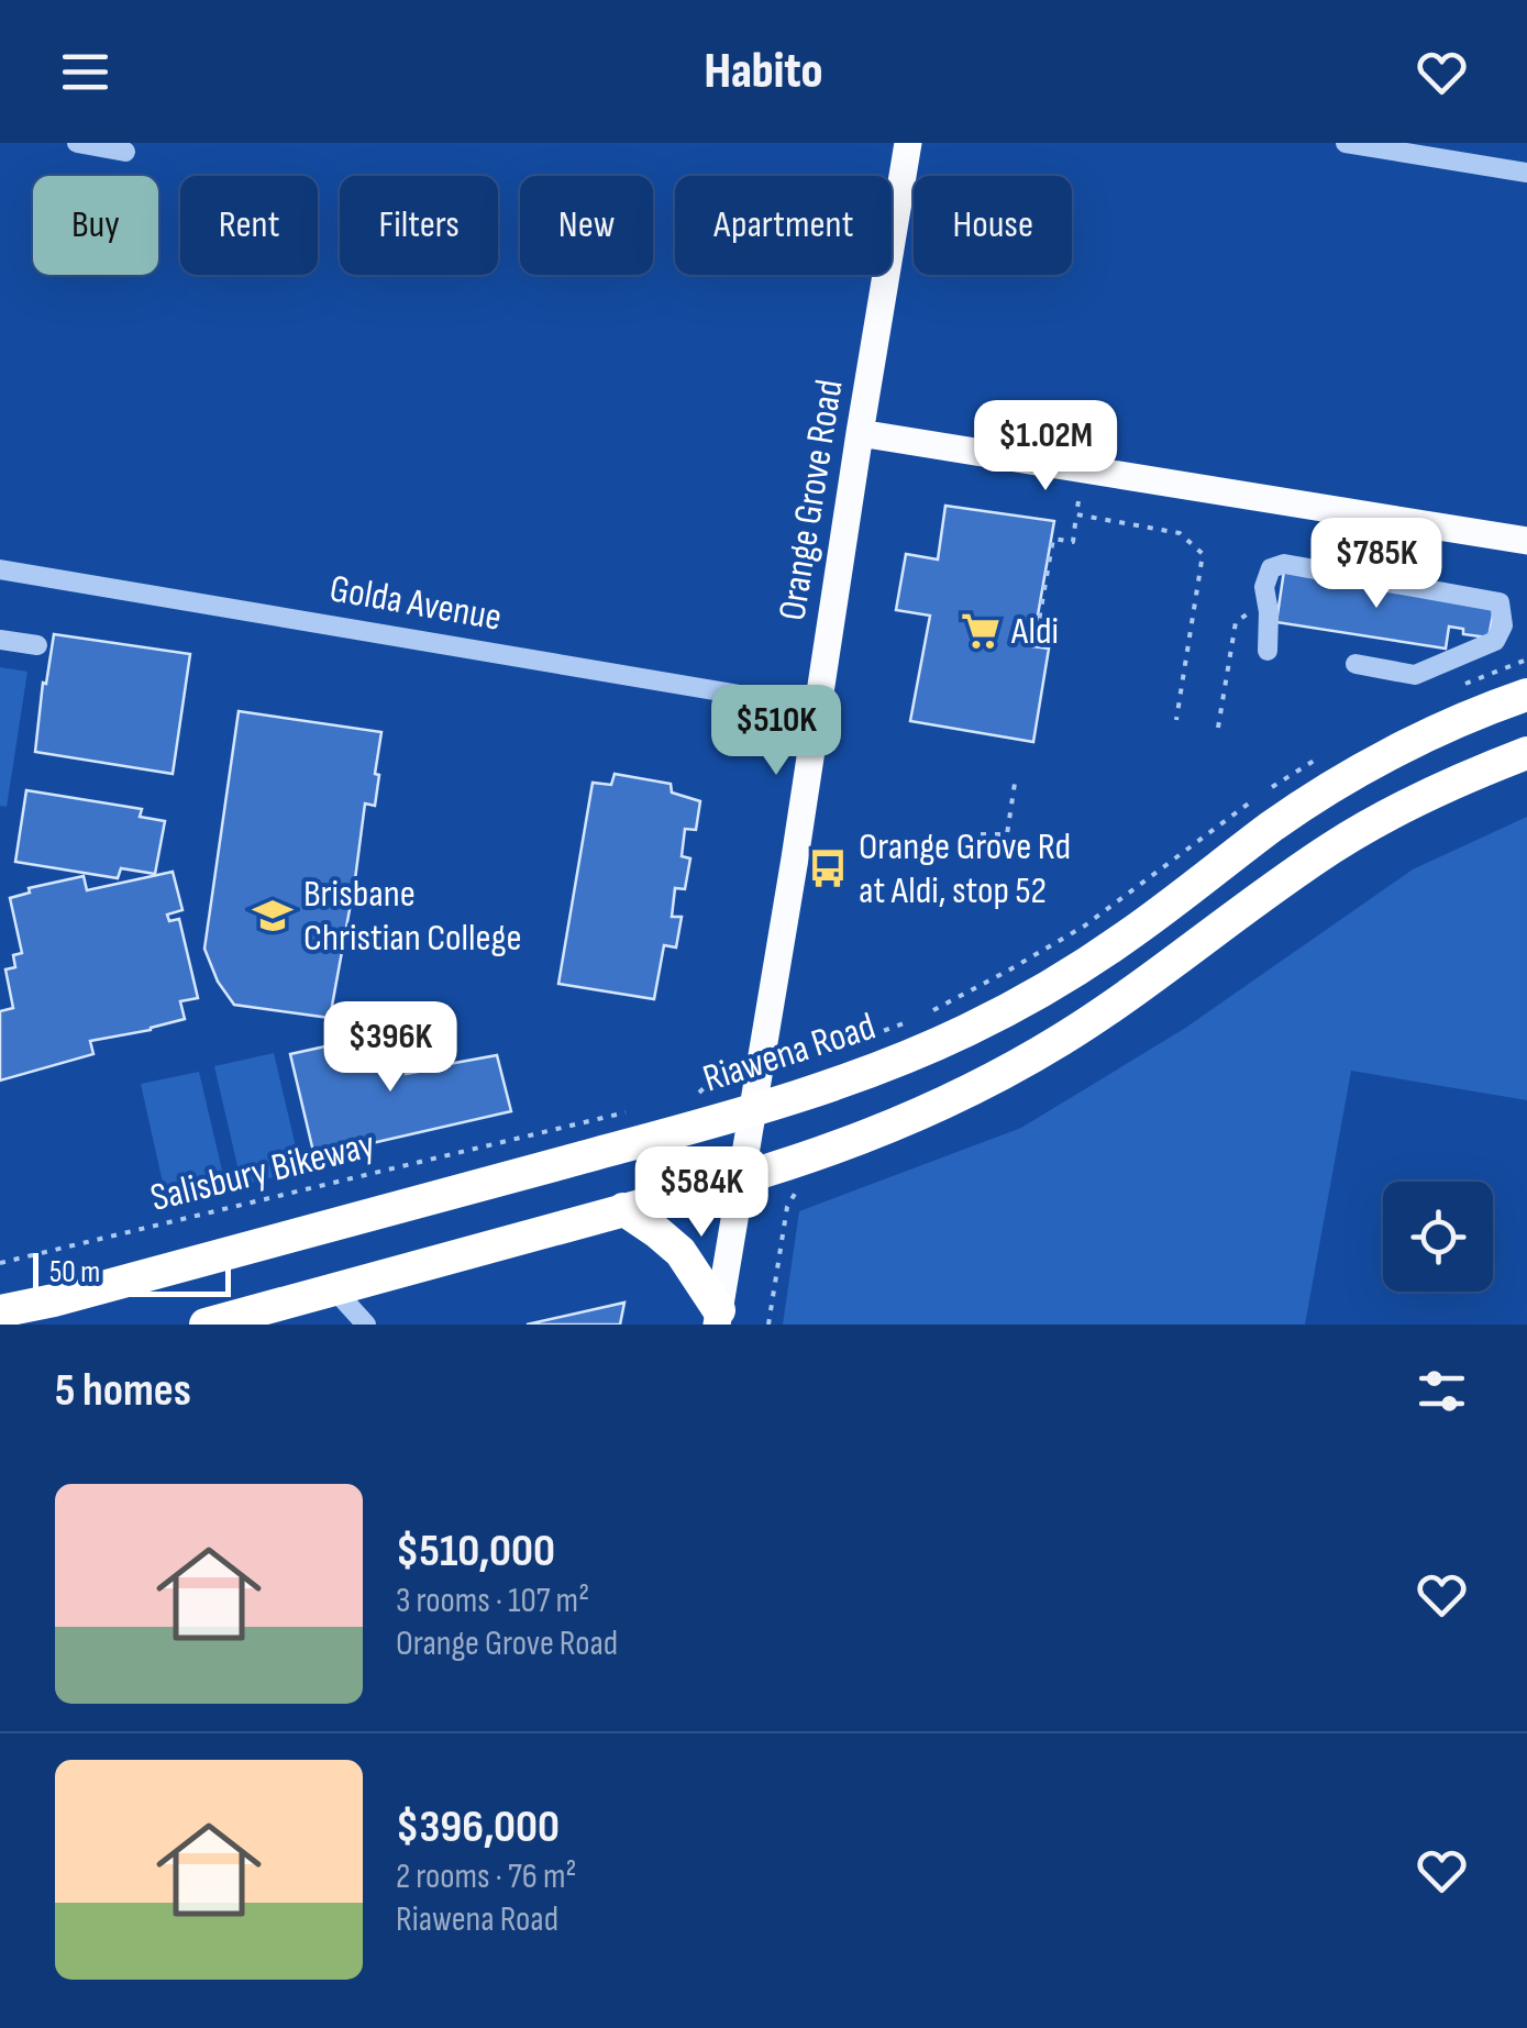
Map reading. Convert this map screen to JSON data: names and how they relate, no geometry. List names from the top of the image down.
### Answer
{
  "streets": {
    "highway": ["Riawena Road"],
    "main road": ["Orange Grove Road"],
    "street": ["Golda Avenue"],
    "path": ["Salisbury Bikeway"]
  },
  "crossings": [
    ["Orange Grove Road", "Golda Avenue"],
    ["Orange Grove Road", "Riawena Road"]
  ],
  "places": {
    "supermarket": ["Aldi"],
    "bus stop": ["Orange Grove Rd at Aldi, stop 52"],
    "school or university": ["Brisbane Christian College"]
  },
  "scale_bar": "50 m",
  "page": {
    "header": "Habito",
    "chip": [
      "Buy",
      "Rent",
      "Filters",
      "New",
      "Apartment",
      "House"
    ],
    "price": [
      "$1.02M",
      "$785K",
      "$510K",
      "$396K",
      "$584K"
    ],
    "scale": "50 m",
    "heading": "5 homes",
    "list": [
      {
        "name": "$510,000",
        "note": "3 rooms · 107 m² · Orange Grove Road"
      },
      {
        "name": "$396,000",
        "note": "2 rooms · 76 m² · Riawena Road"
      }
    ]
  }
}
